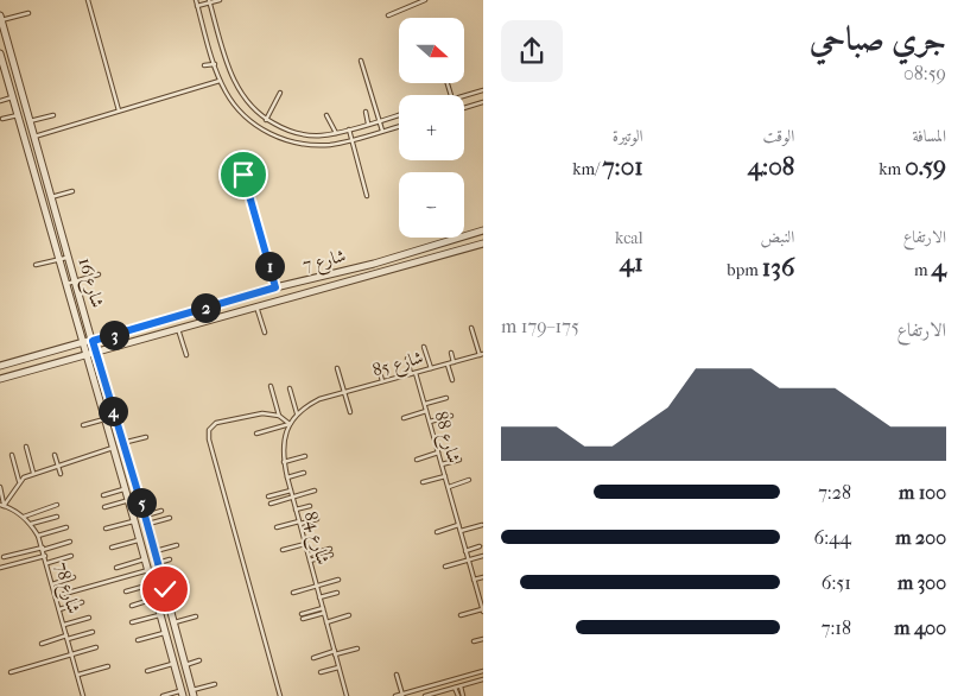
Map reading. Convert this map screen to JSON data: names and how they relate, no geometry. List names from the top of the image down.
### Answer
{
  "streets": {
    "street": ["شارع 7", "شارع 16"],
    "lane": [
      "شارع 85",
      "شارع 88",
      "شارع 84",
      "شارع 78"
    ]
  },
  "crossings": [
    ["شارع 7", "شارع 16"],
    ["شارع 85", "شارع 88"],
    ["شارع 85", "شارع 84"]
  ],
  "north": "right",
  "page": {
    "heading": ["جري صباحي", "08:59"],
    "map_buttons": ["+", "−"],
    "stats": [
      ["المسافة", "0.59 km"],
      ["الوقت", "4:08"],
      ["الوتيرة", "7:01 /km"],
      ["الارتفاع", "4 m"],
      ["النبض", "136 bpm"],
      ["kcal", "41"]
    ],
    "pins": [
      "1",
      "2",
      "3",
      "4",
      "5"
    ],
    "chart": ["الارتفاع", "175–179 m"],
    "list": [
      {
        "name": "100 m",
        "note": "7:28"
      },
      {
        "name": "200 m",
        "note": "6:44"
      },
      {
        "name": "300 m",
        "note": "6:51"
      },
      {
        "name": "400 m",
        "note": "7:18"
      }
    ]
  }
}
